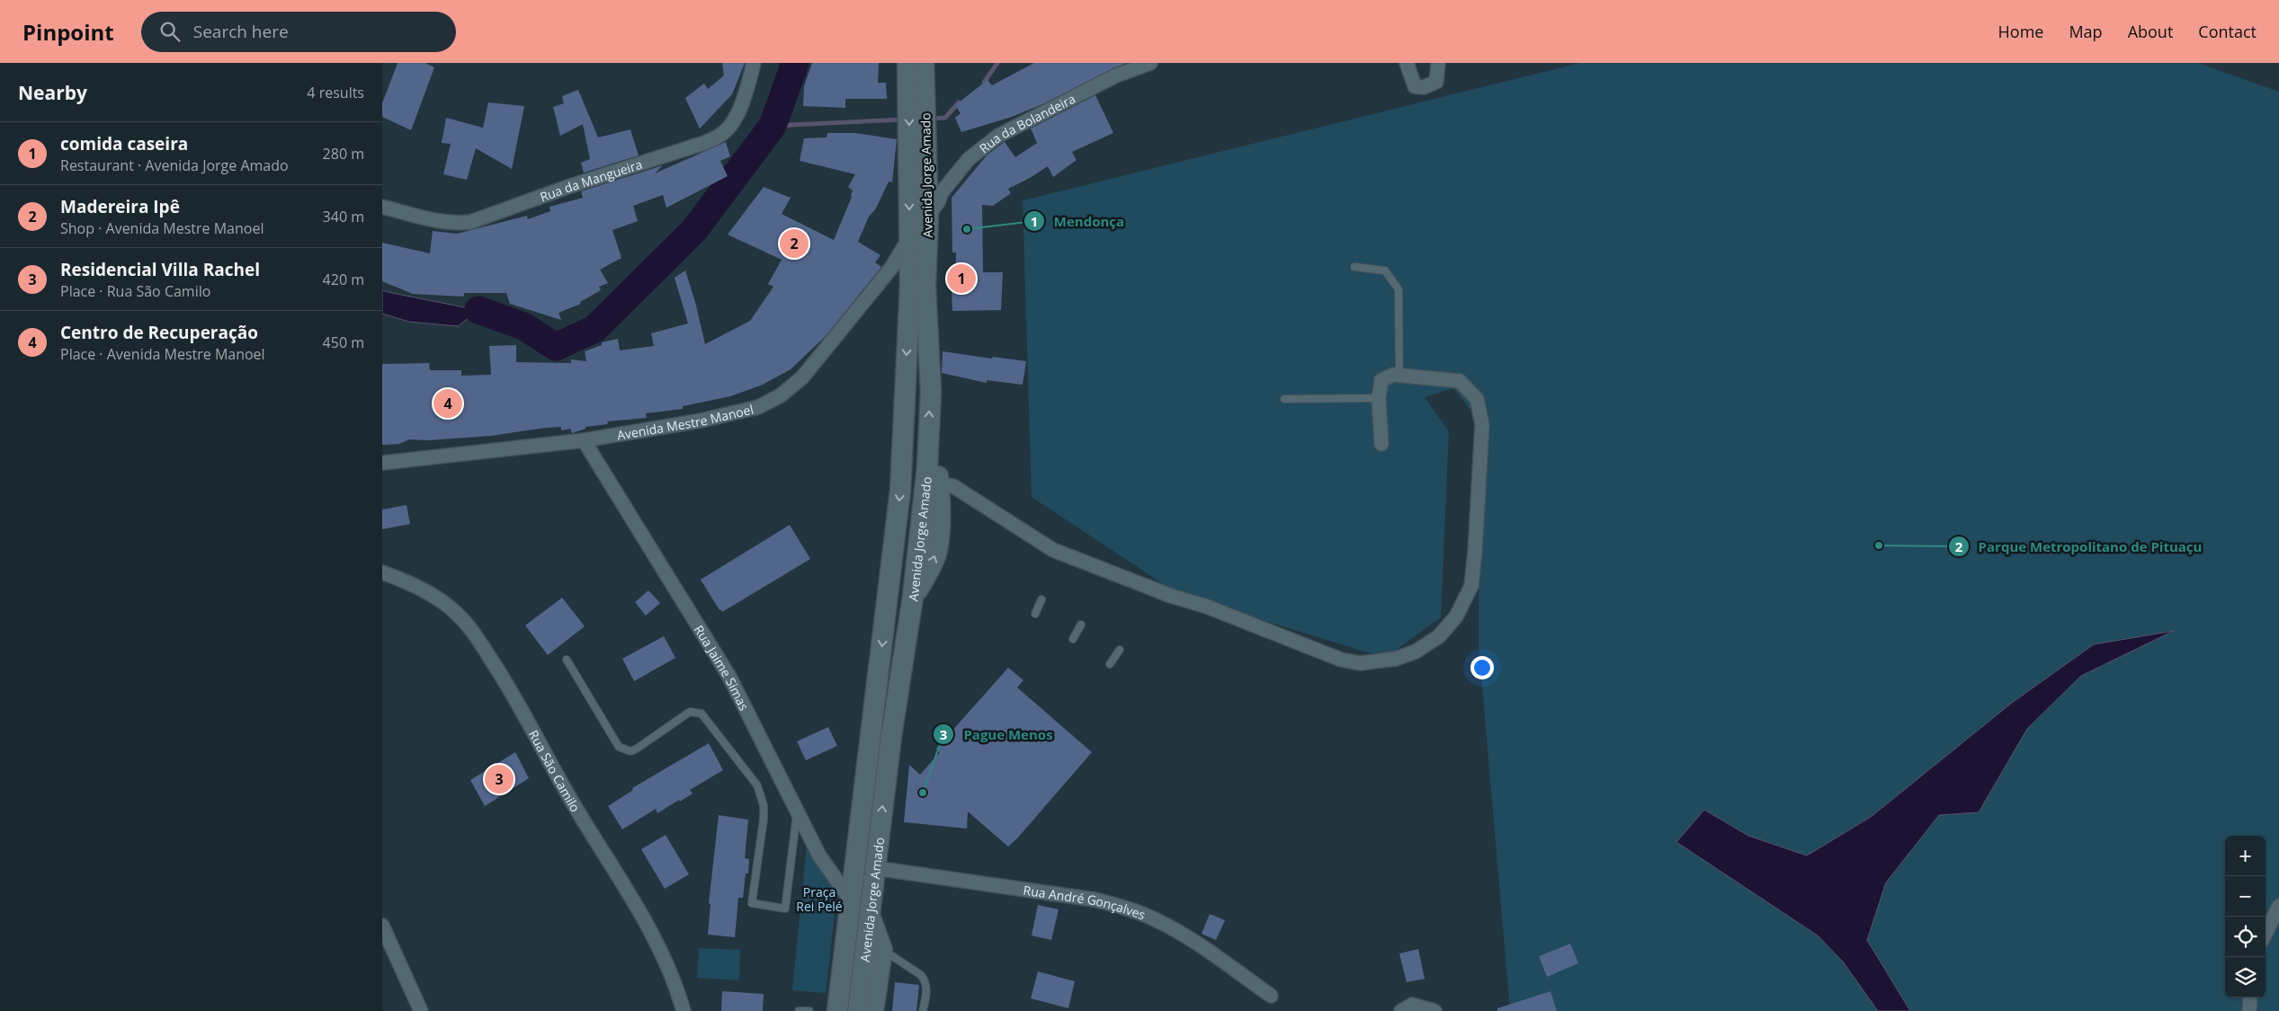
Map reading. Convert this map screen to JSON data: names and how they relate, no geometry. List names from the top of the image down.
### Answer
{
  "streets": {
    "main road": ["Avenida Jorge Amado"],
    "street": [
      "Rua da Bolandeira",
      "Rua da Mangueira",
      "Avenida Mestre Manoel",
      "Rua Jaime Simas",
      "Rua São Camilo",
      "Rua André Gonçalves"
    ]
  },
  "crossings": [
    ["Rua da Bolandeira", "Avenida Jorge Amado"],
    ["Avenida Jorge Amado", "Avenida Mestre Manoel"],
    ["Avenida Jorge Amado", "Rua Jaime Simas"],
    ["Avenida Jorge Amado", "Rua André Gonçalves"],
    ["Avenida Mestre Manoel", "Rua Jaime Simas"]
  ],
  "parks": ["Praça Rei Pelé"],
  "places": ["Mendonça", "Parque Metropolitano de Pituaçu", "Pague Menos"],
  "page": {
    "header": "Pinpoint",
    "search": "Search here",
    "nav": [
      "Home",
      "Map",
      "About",
      "Contact"
    ],
    "heading": ["Nearby", "4 results"],
    "list": [
      {
        "mark": "1",
        "name": "comida caseira",
        "note": "Restaurant · Avenida Jorge Amado",
        "value": "280 m"
      },
      {
        "mark": "2",
        "name": "Madereira Ipê",
        "note": "Shop · Avenida Mestre Manoel",
        "value": "340 m"
      },
      {
        "mark": "3",
        "name": "Residencial Villa Rachel",
        "note": "Place · Rua São Camilo",
        "value": "420 m"
      },
      {
        "mark": "4",
        "name": "Centro de Recuperação",
        "note": "Place · Avenida Mestre Manoel",
        "value": "450 m"
      }
    ],
    "pins": [
      "2",
      "1",
      "4",
      "3"
    ],
    "map_buttons": ["+", "−"]
  }
}
